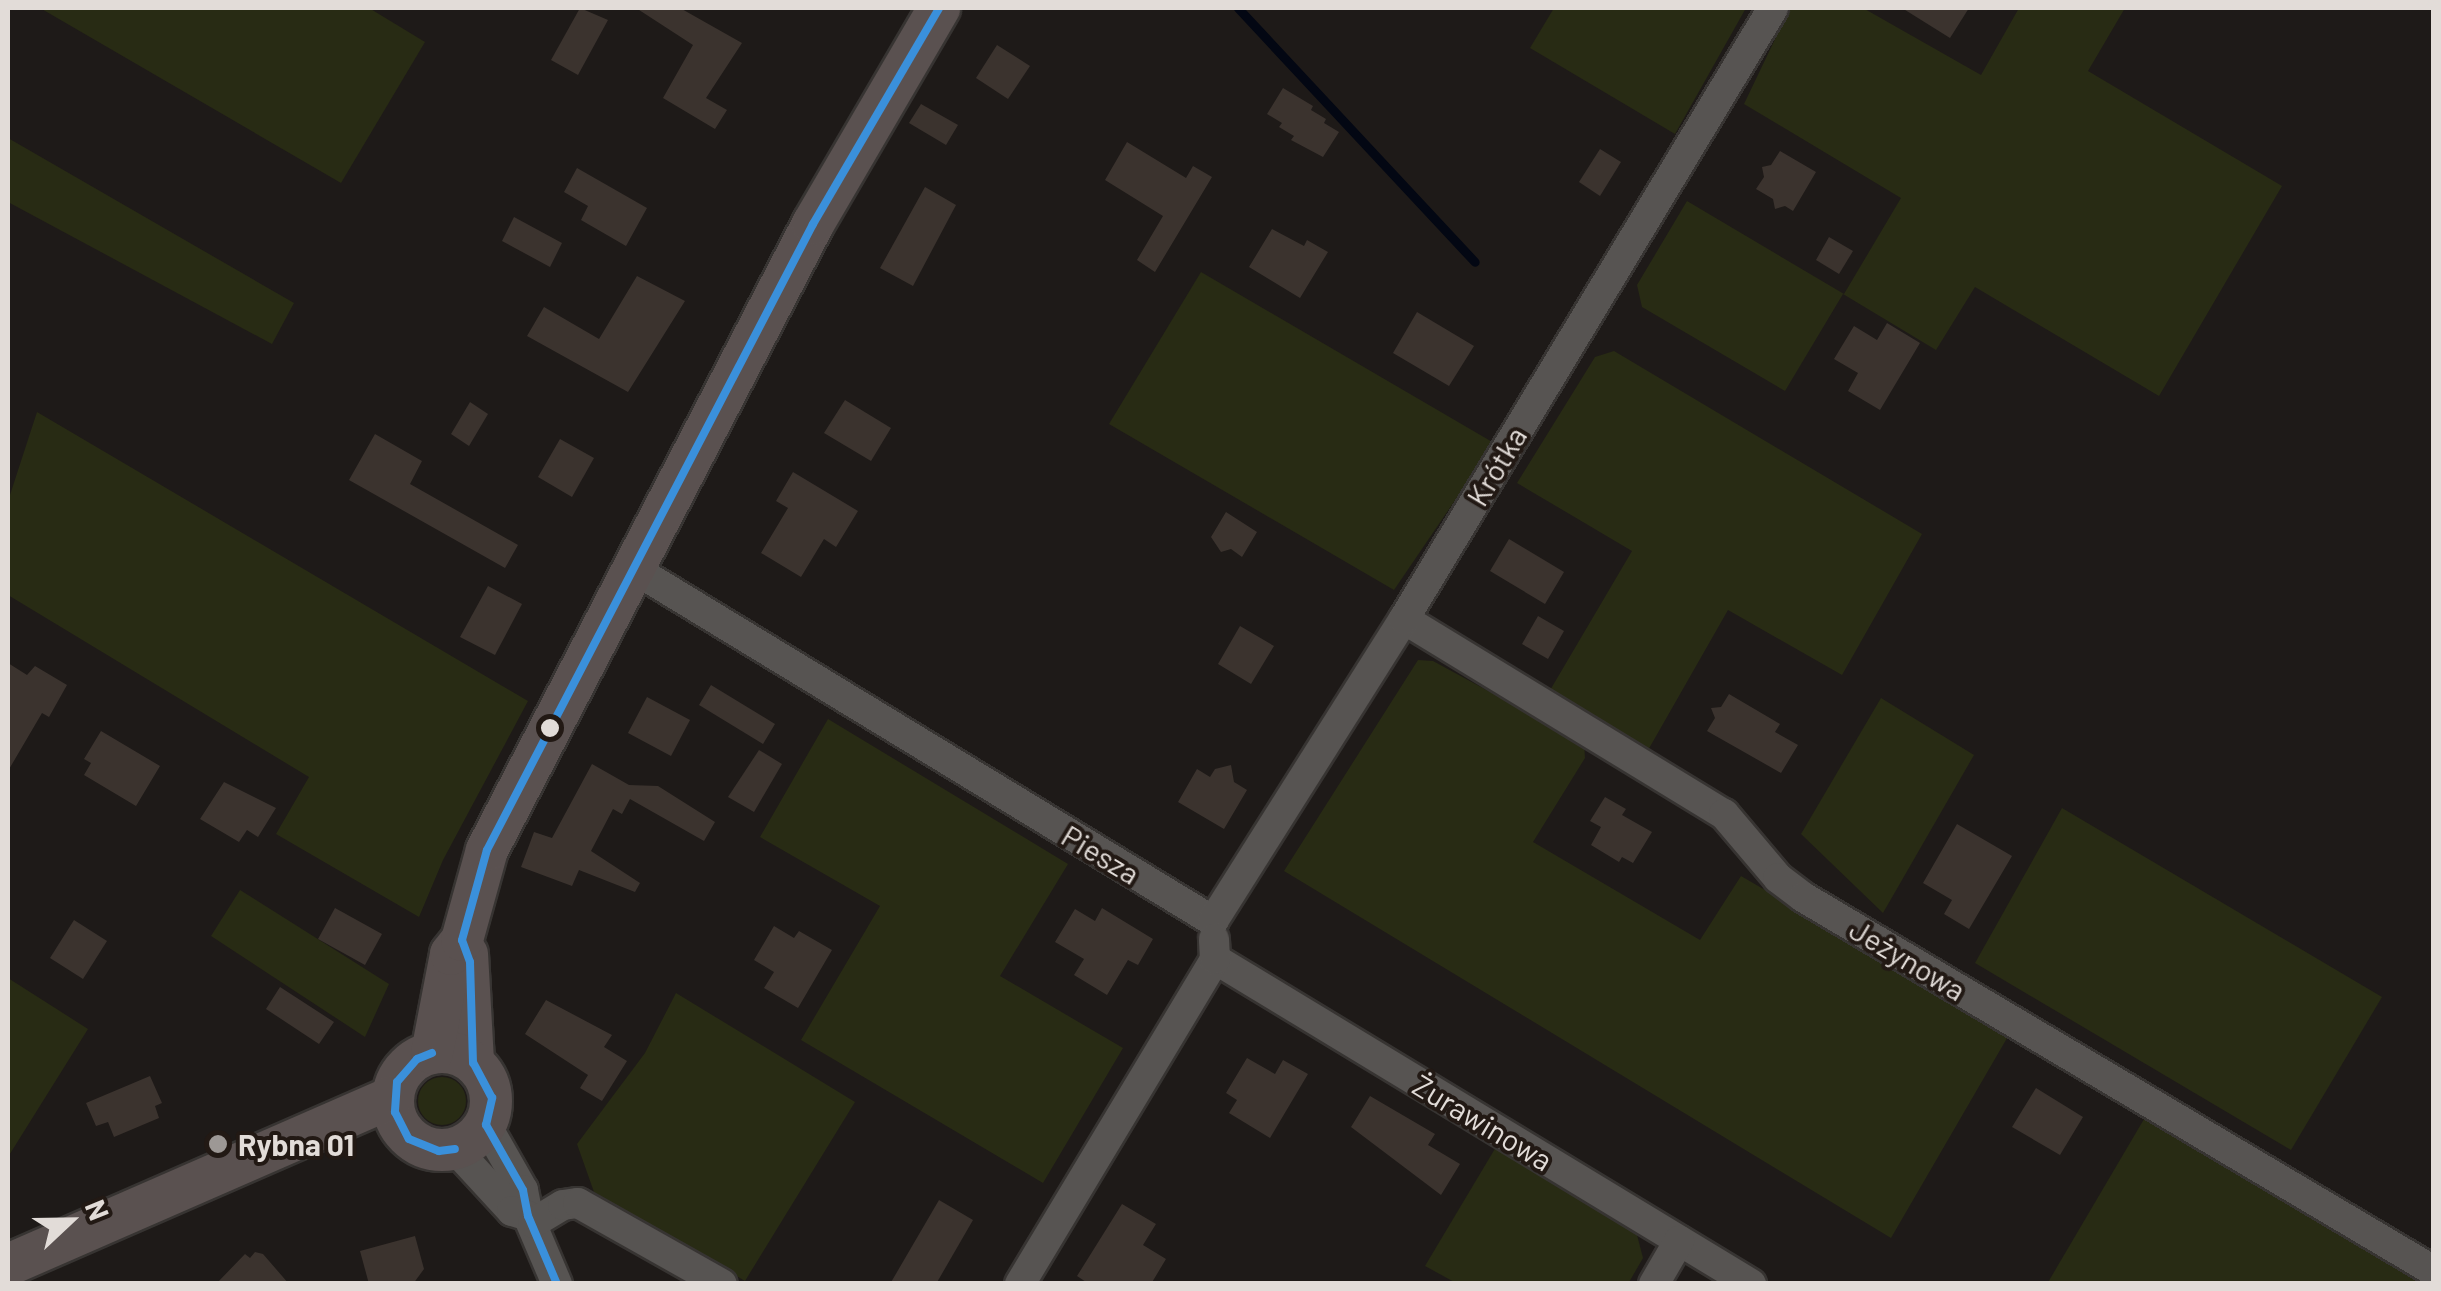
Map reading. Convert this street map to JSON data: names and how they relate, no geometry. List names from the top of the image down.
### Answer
{
  "streets": {
    "street": [
      "Krótka",
      "Piesza",
      "Jeżynowa",
      "Żurawinowa"
    ]
  },
  "crossings": [
    ["Krótka", "Piesza"],
    ["Krótka", "Jeżynowa"]
  ],
  "places": ["Rybna 01"],
  "north": "right"
}
